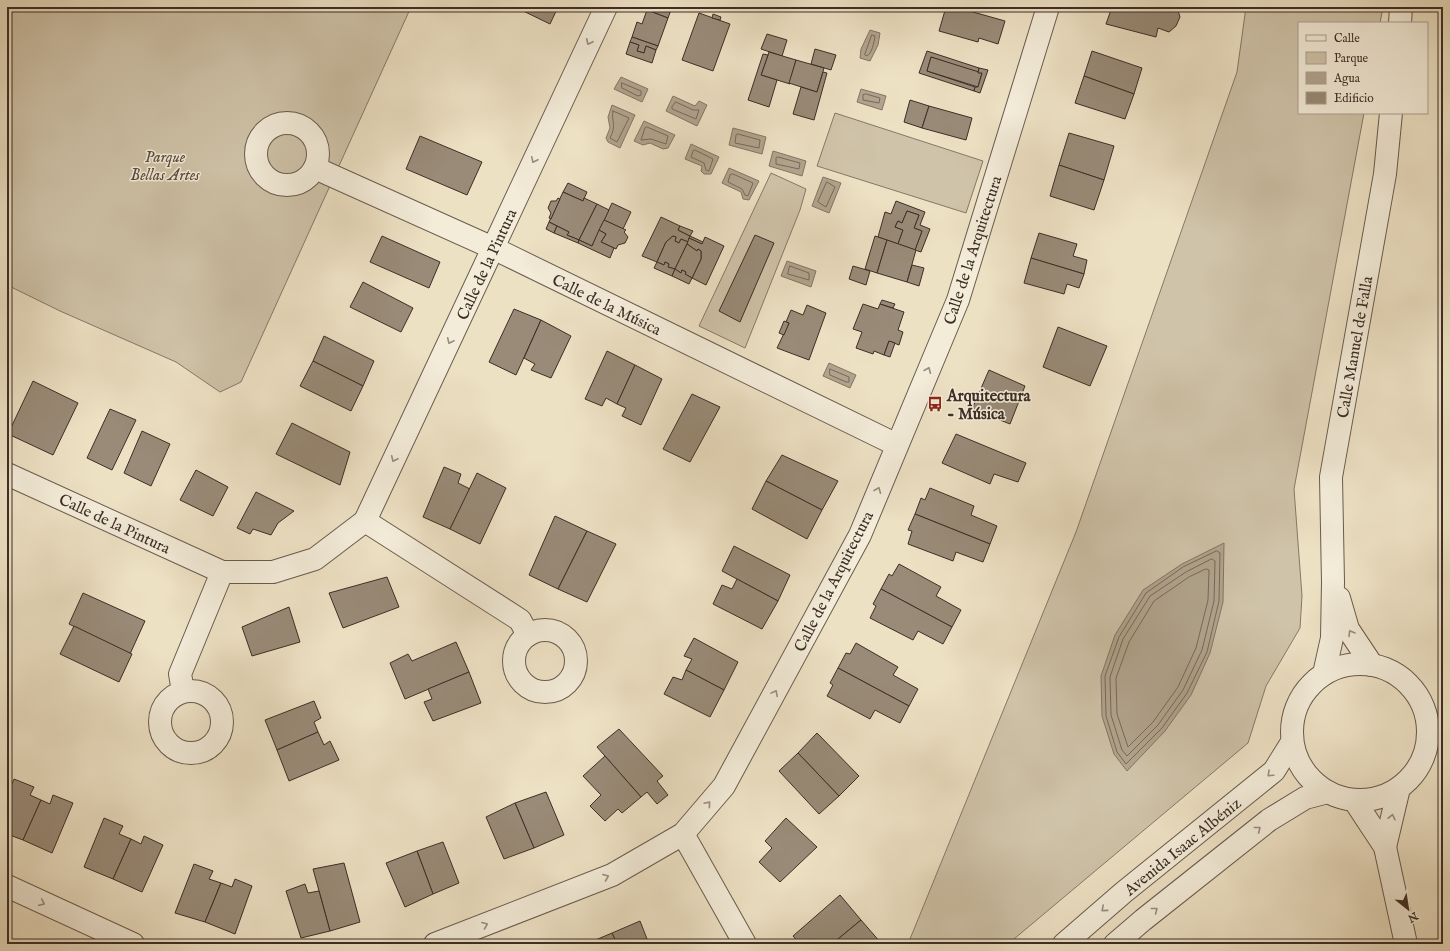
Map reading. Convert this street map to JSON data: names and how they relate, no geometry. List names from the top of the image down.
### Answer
{
  "streets": {
    "street": [
      "Calle de la Arquitectura",
      "Calle de la Pintura",
      "Calle de la Música",
      "Calle Manuel de Falla",
      "Avenida Isaac Albéniz"
    ]
  },
  "crossings": [
    ["Calle de la Arquitectura", "Calle de la Música"],
    ["Calle de la Pintura", "Calle de la Música"],
    ["Calle Manuel de Falla", "Avenida Isaac Albéniz"]
  ],
  "one_way": ["Calle de la Arquitectura", "Calle de la Pintura"],
  "parks": ["Parque Bellas Artes"],
  "places": {
    "bus stop": ["Arquitectura - Música"]
  },
  "legend": [
    "Calle",
    "Parque",
    "Agua",
    "Edificio"
  ],
  "north": "bottom right"
}
